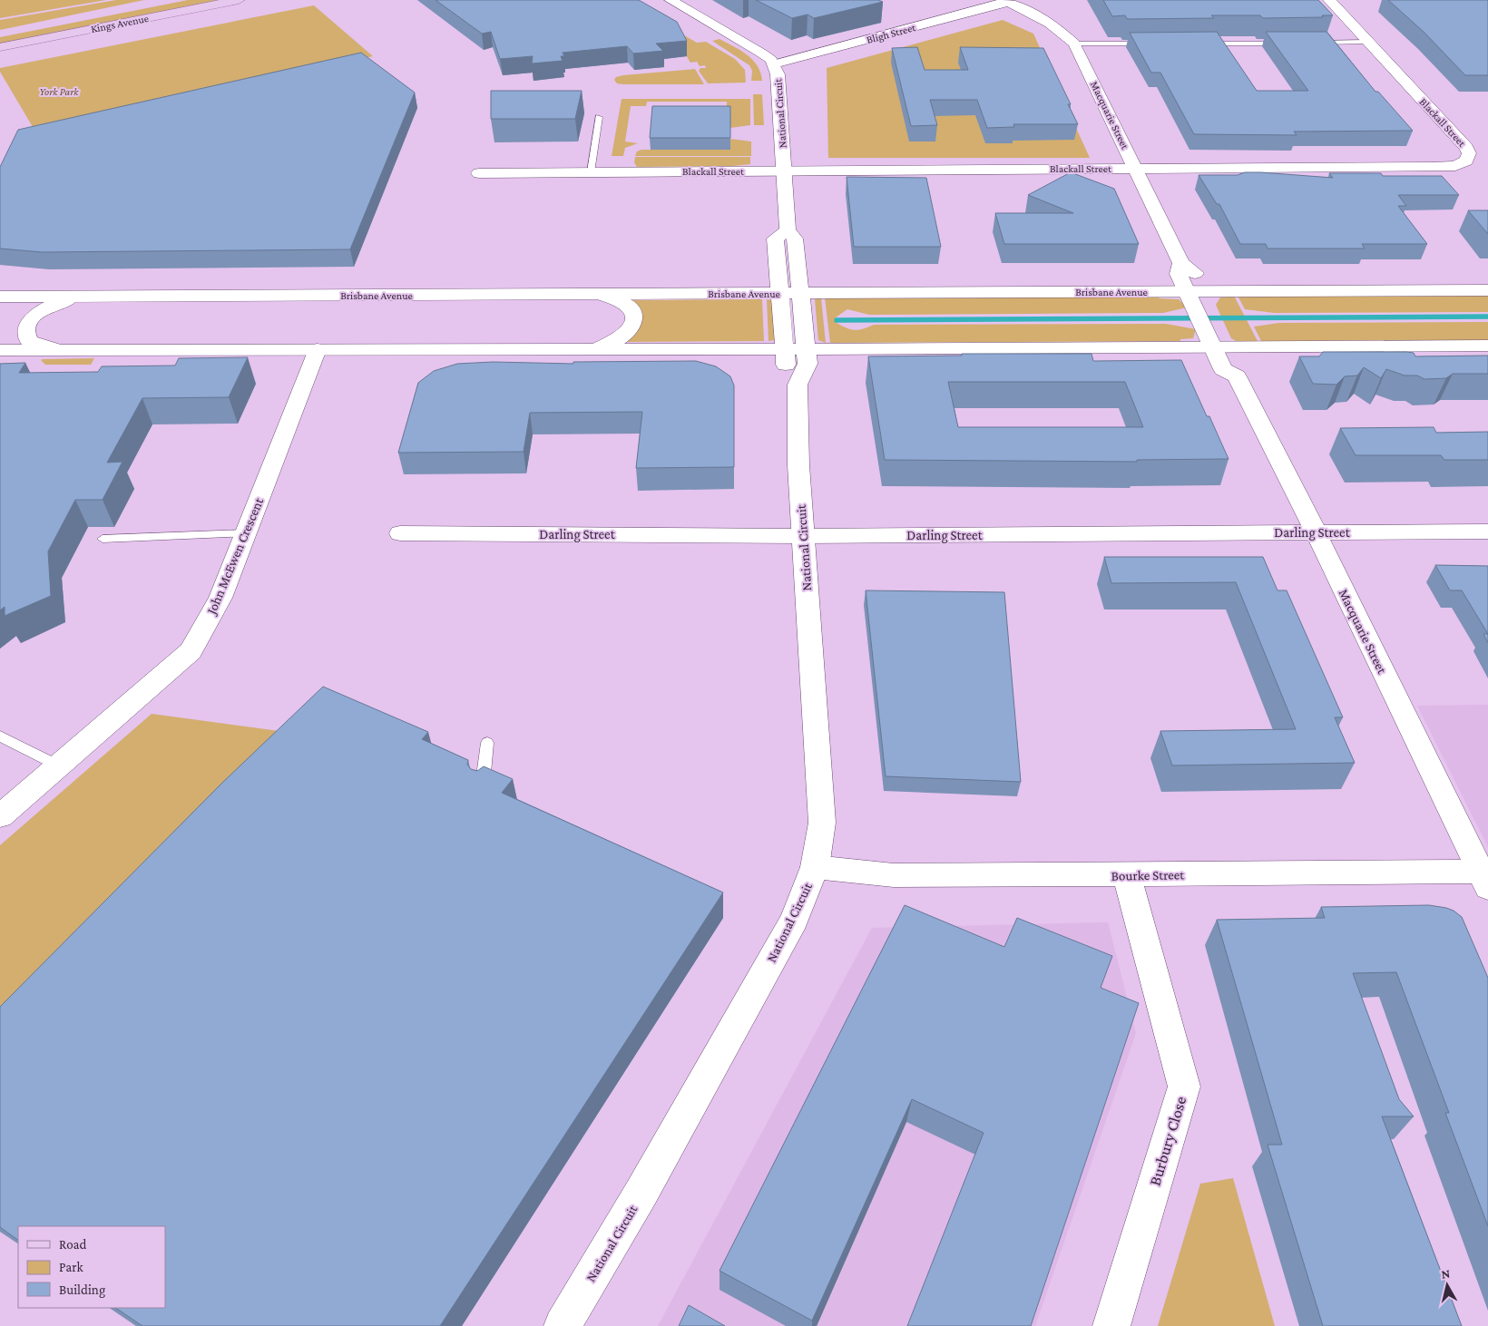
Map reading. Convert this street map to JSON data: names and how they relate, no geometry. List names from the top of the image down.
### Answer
{
  "streets": {
    "main road": ["Kings Avenue"],
    "street": [
      "Bligh Street",
      "National Circuit",
      "Macquarie Street",
      "Blackall Street",
      "Brisbane Avenue",
      "Darling Street",
      "John McEwen Crescent",
      "Bourke Street",
      "Burbury Close"
    ]
  },
  "crossings": [
    ["Bligh Street", "National Circuit"],
    ["Bligh Street", "Macquarie Street"],
    ["National Circuit", "Blackall Street"],
    ["National Circuit", "Brisbane Avenue"],
    ["National Circuit", "Darling Street"],
    ["National Circuit", "Bourke Street"],
    ["Macquarie Street", "Blackall Street"],
    ["Macquarie Street", "Brisbane Avenue"],
    ["Macquarie Street", "Darling Street"],
    ["Macquarie Street", "Bourke Street"],
    ["Bourke Street", "Burbury Close"]
  ],
  "parks": ["York Park"],
  "legend": ["Road", "Park", "Building"],
  "north": "top"
}
